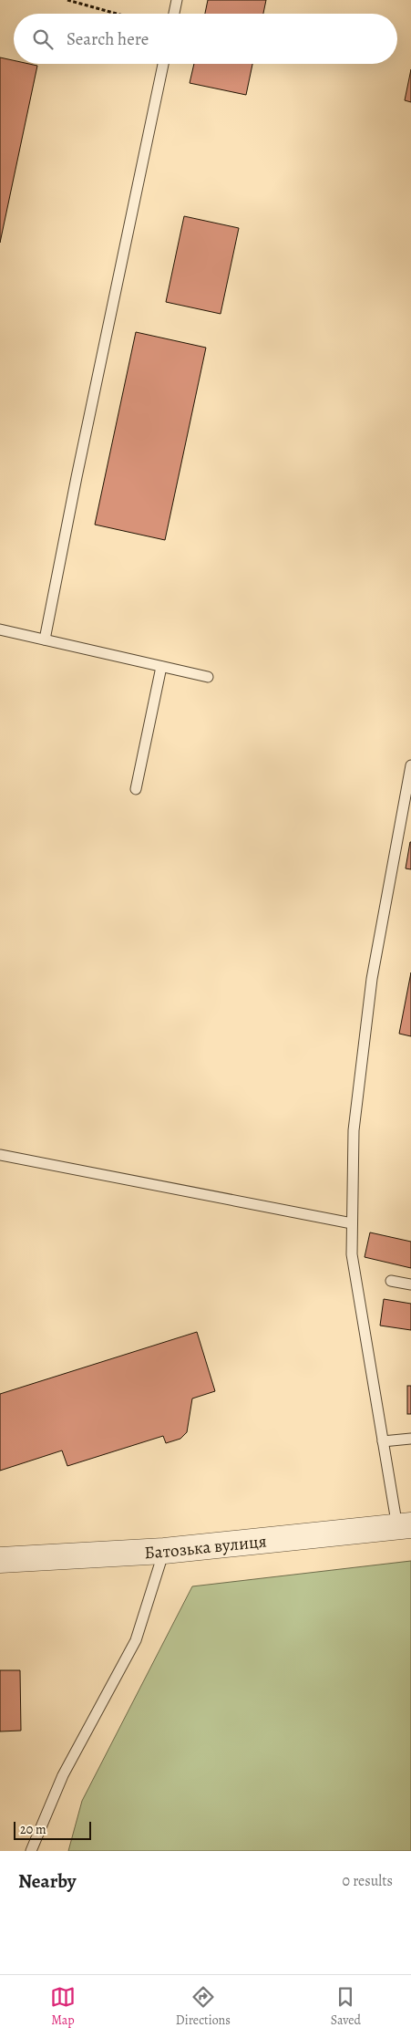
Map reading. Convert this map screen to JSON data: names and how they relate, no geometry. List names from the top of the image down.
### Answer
{
  "streets": {
    "street": ["Батозька вулиця"]
  },
  "scale_bar": "20 m",
  "page": {
    "search": "Search here",
    "scale": "20 m",
    "heading": ["Nearby", "0 results"],
    "nav": ["Map", "Directions", "Saved"]
  }
}
